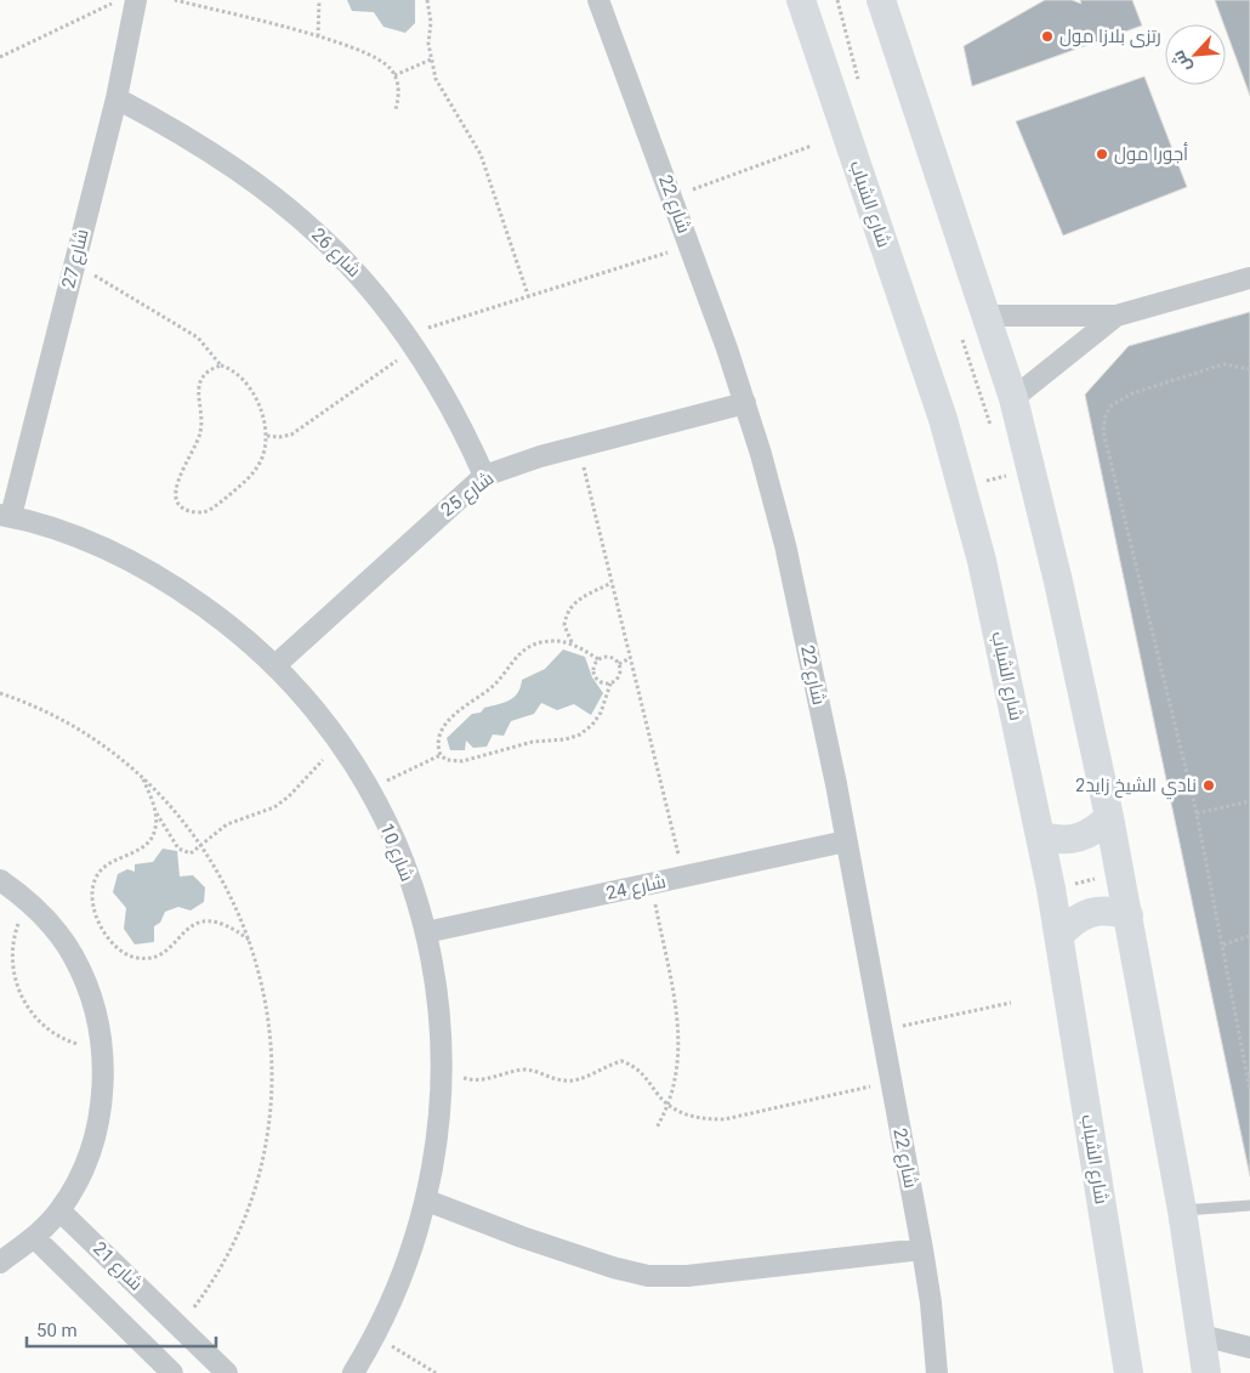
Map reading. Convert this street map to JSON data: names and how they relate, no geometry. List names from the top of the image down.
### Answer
{
  "streets": {
    "street": [
      "شارع 22",
      "شارع الشباب",
      "شارع 26",
      "شارع 27",
      "شارع 25",
      "شارع 10",
      "شارع 24",
      "شارع 21"
    ]
  },
  "crossings": [
    ["شارع 22", "شارع 25"],
    ["شارع 22", "شارع 24"],
    ["شارع 26", "شارع 27"],
    ["شارع 26", "شارع 25"],
    ["شارع 27", "شارع 10"],
    ["شارع 25", "شارع 10"],
    ["شارع 10", "شارع 24"]
  ],
  "places": ["رتزى بلازا مول", "أجورا مول", "نادي الشيخ زايد2"],
  "scale_bar": "50 m",
  "north": "bottom left"
}
